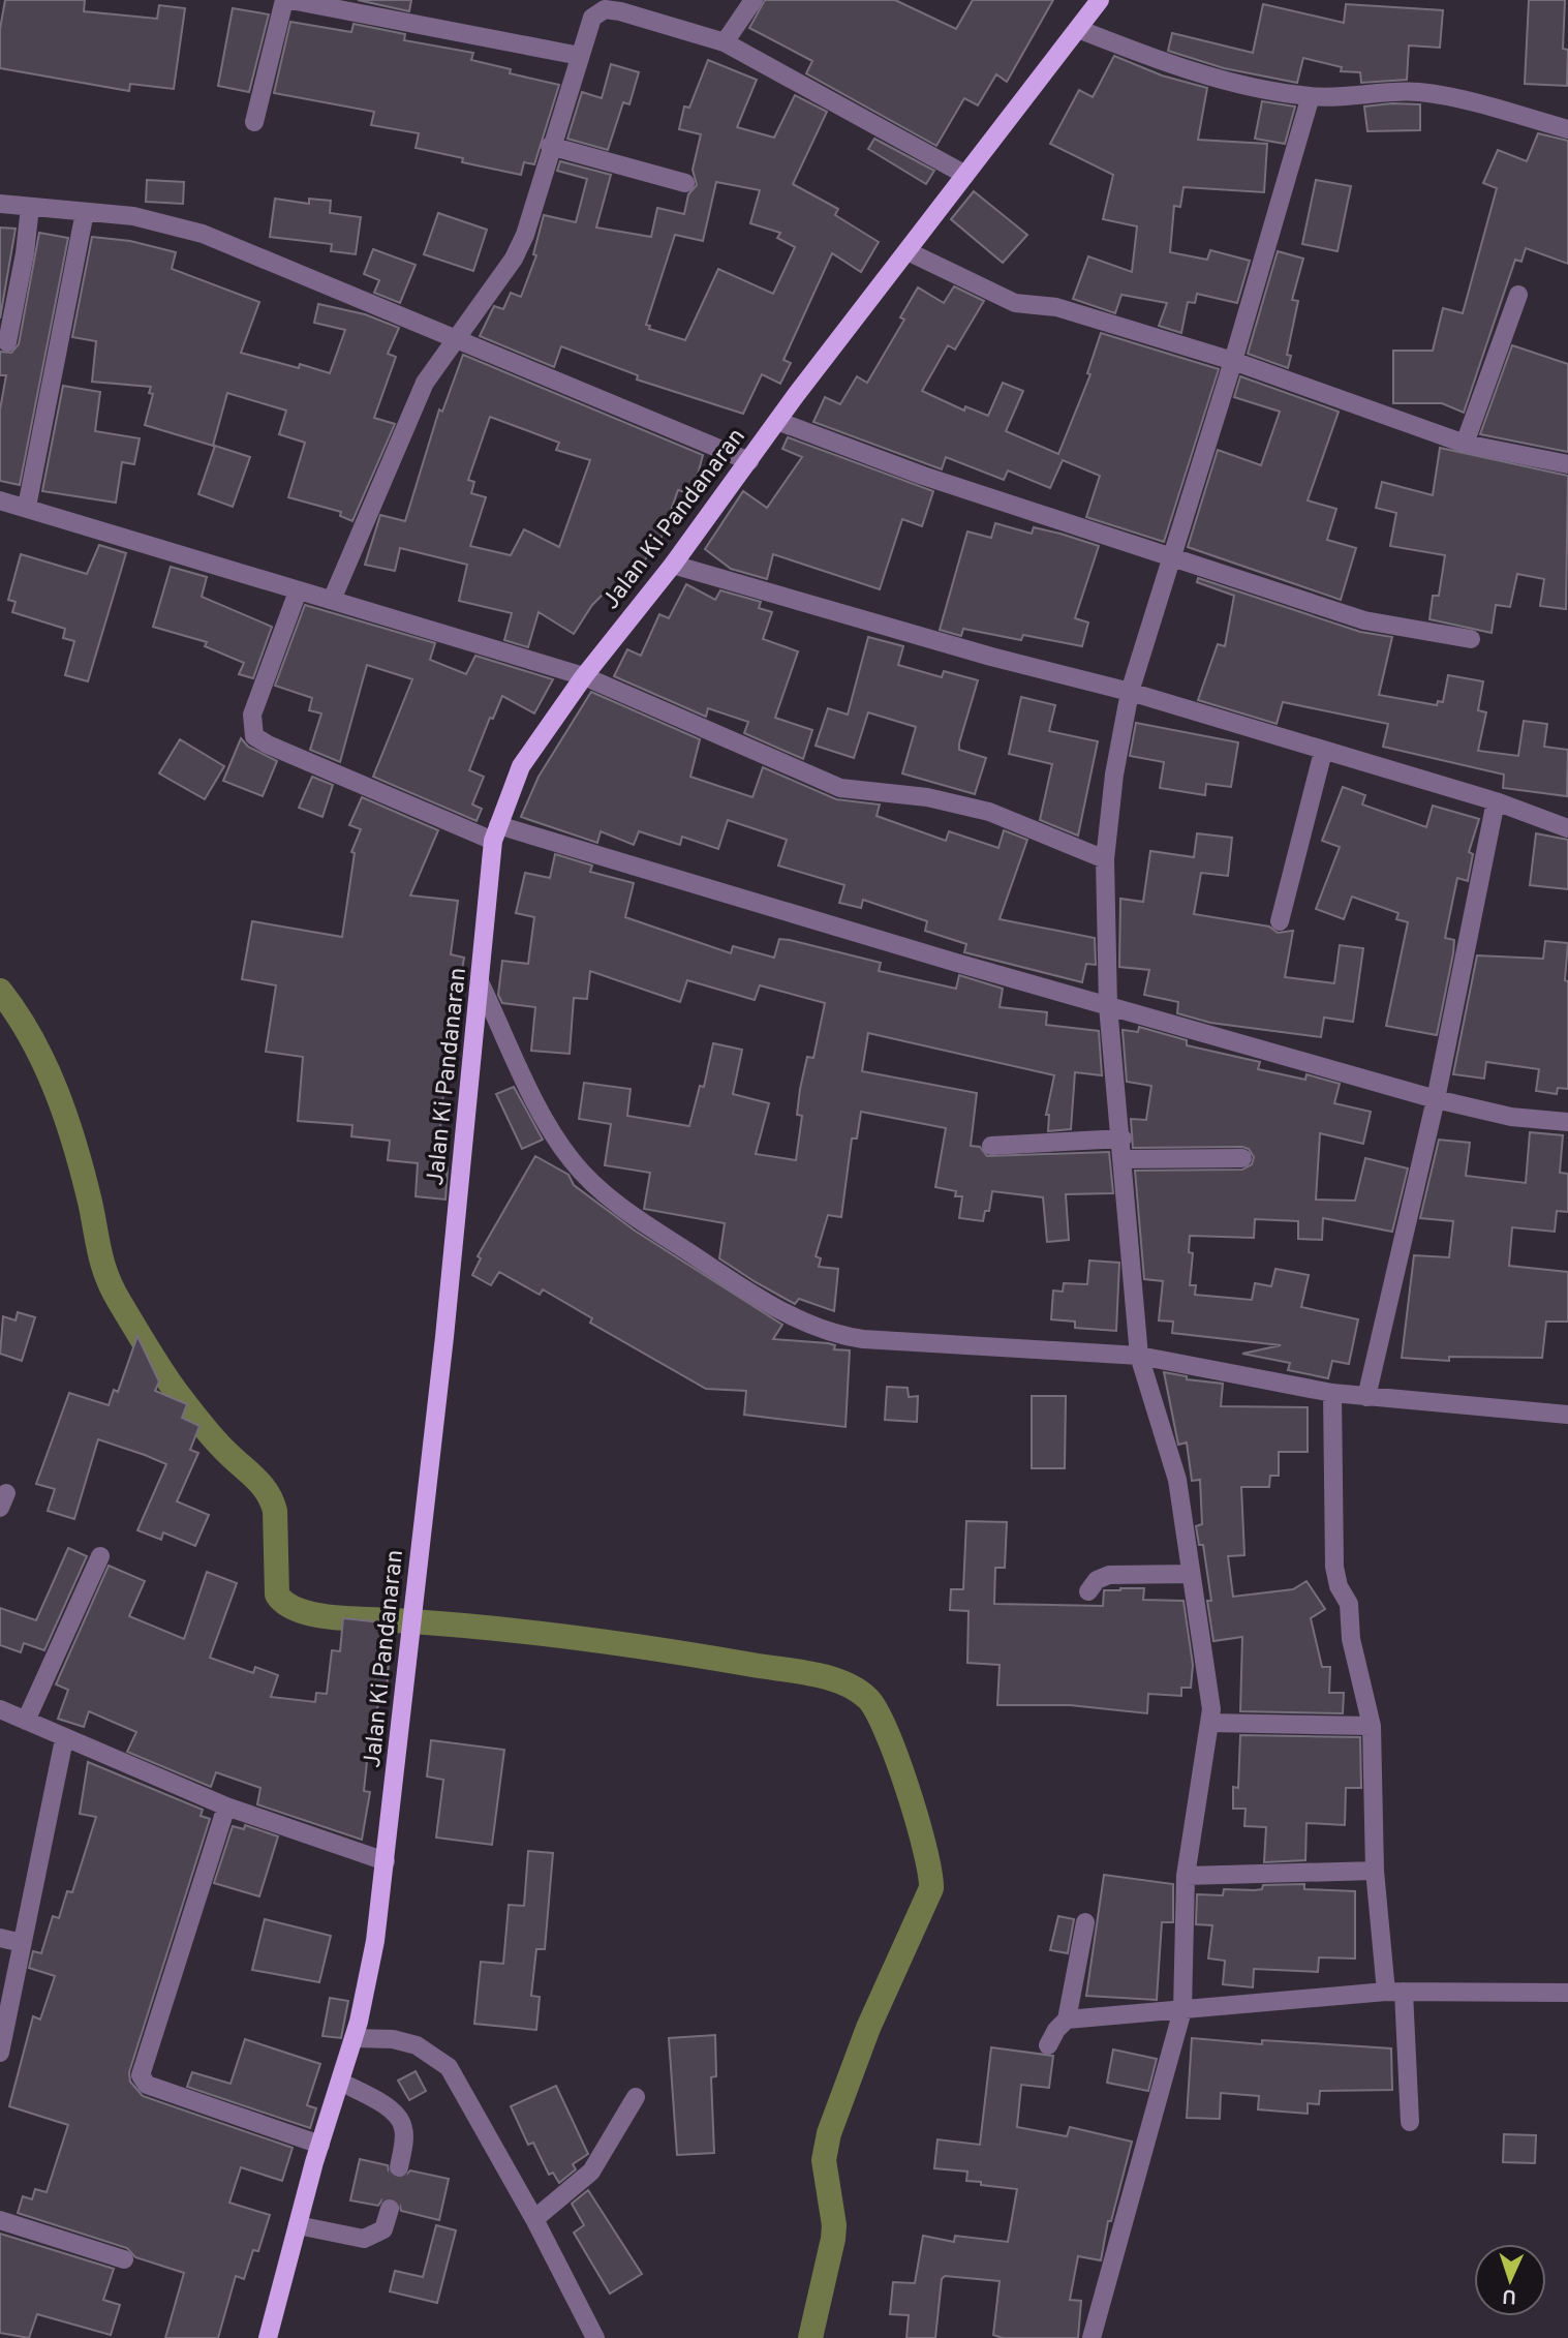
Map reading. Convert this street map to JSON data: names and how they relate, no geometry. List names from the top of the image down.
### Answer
{
  "streets": {
    "main road": ["Jalan Ki Pandanaran"]
  },
  "north": "bottom"
}
